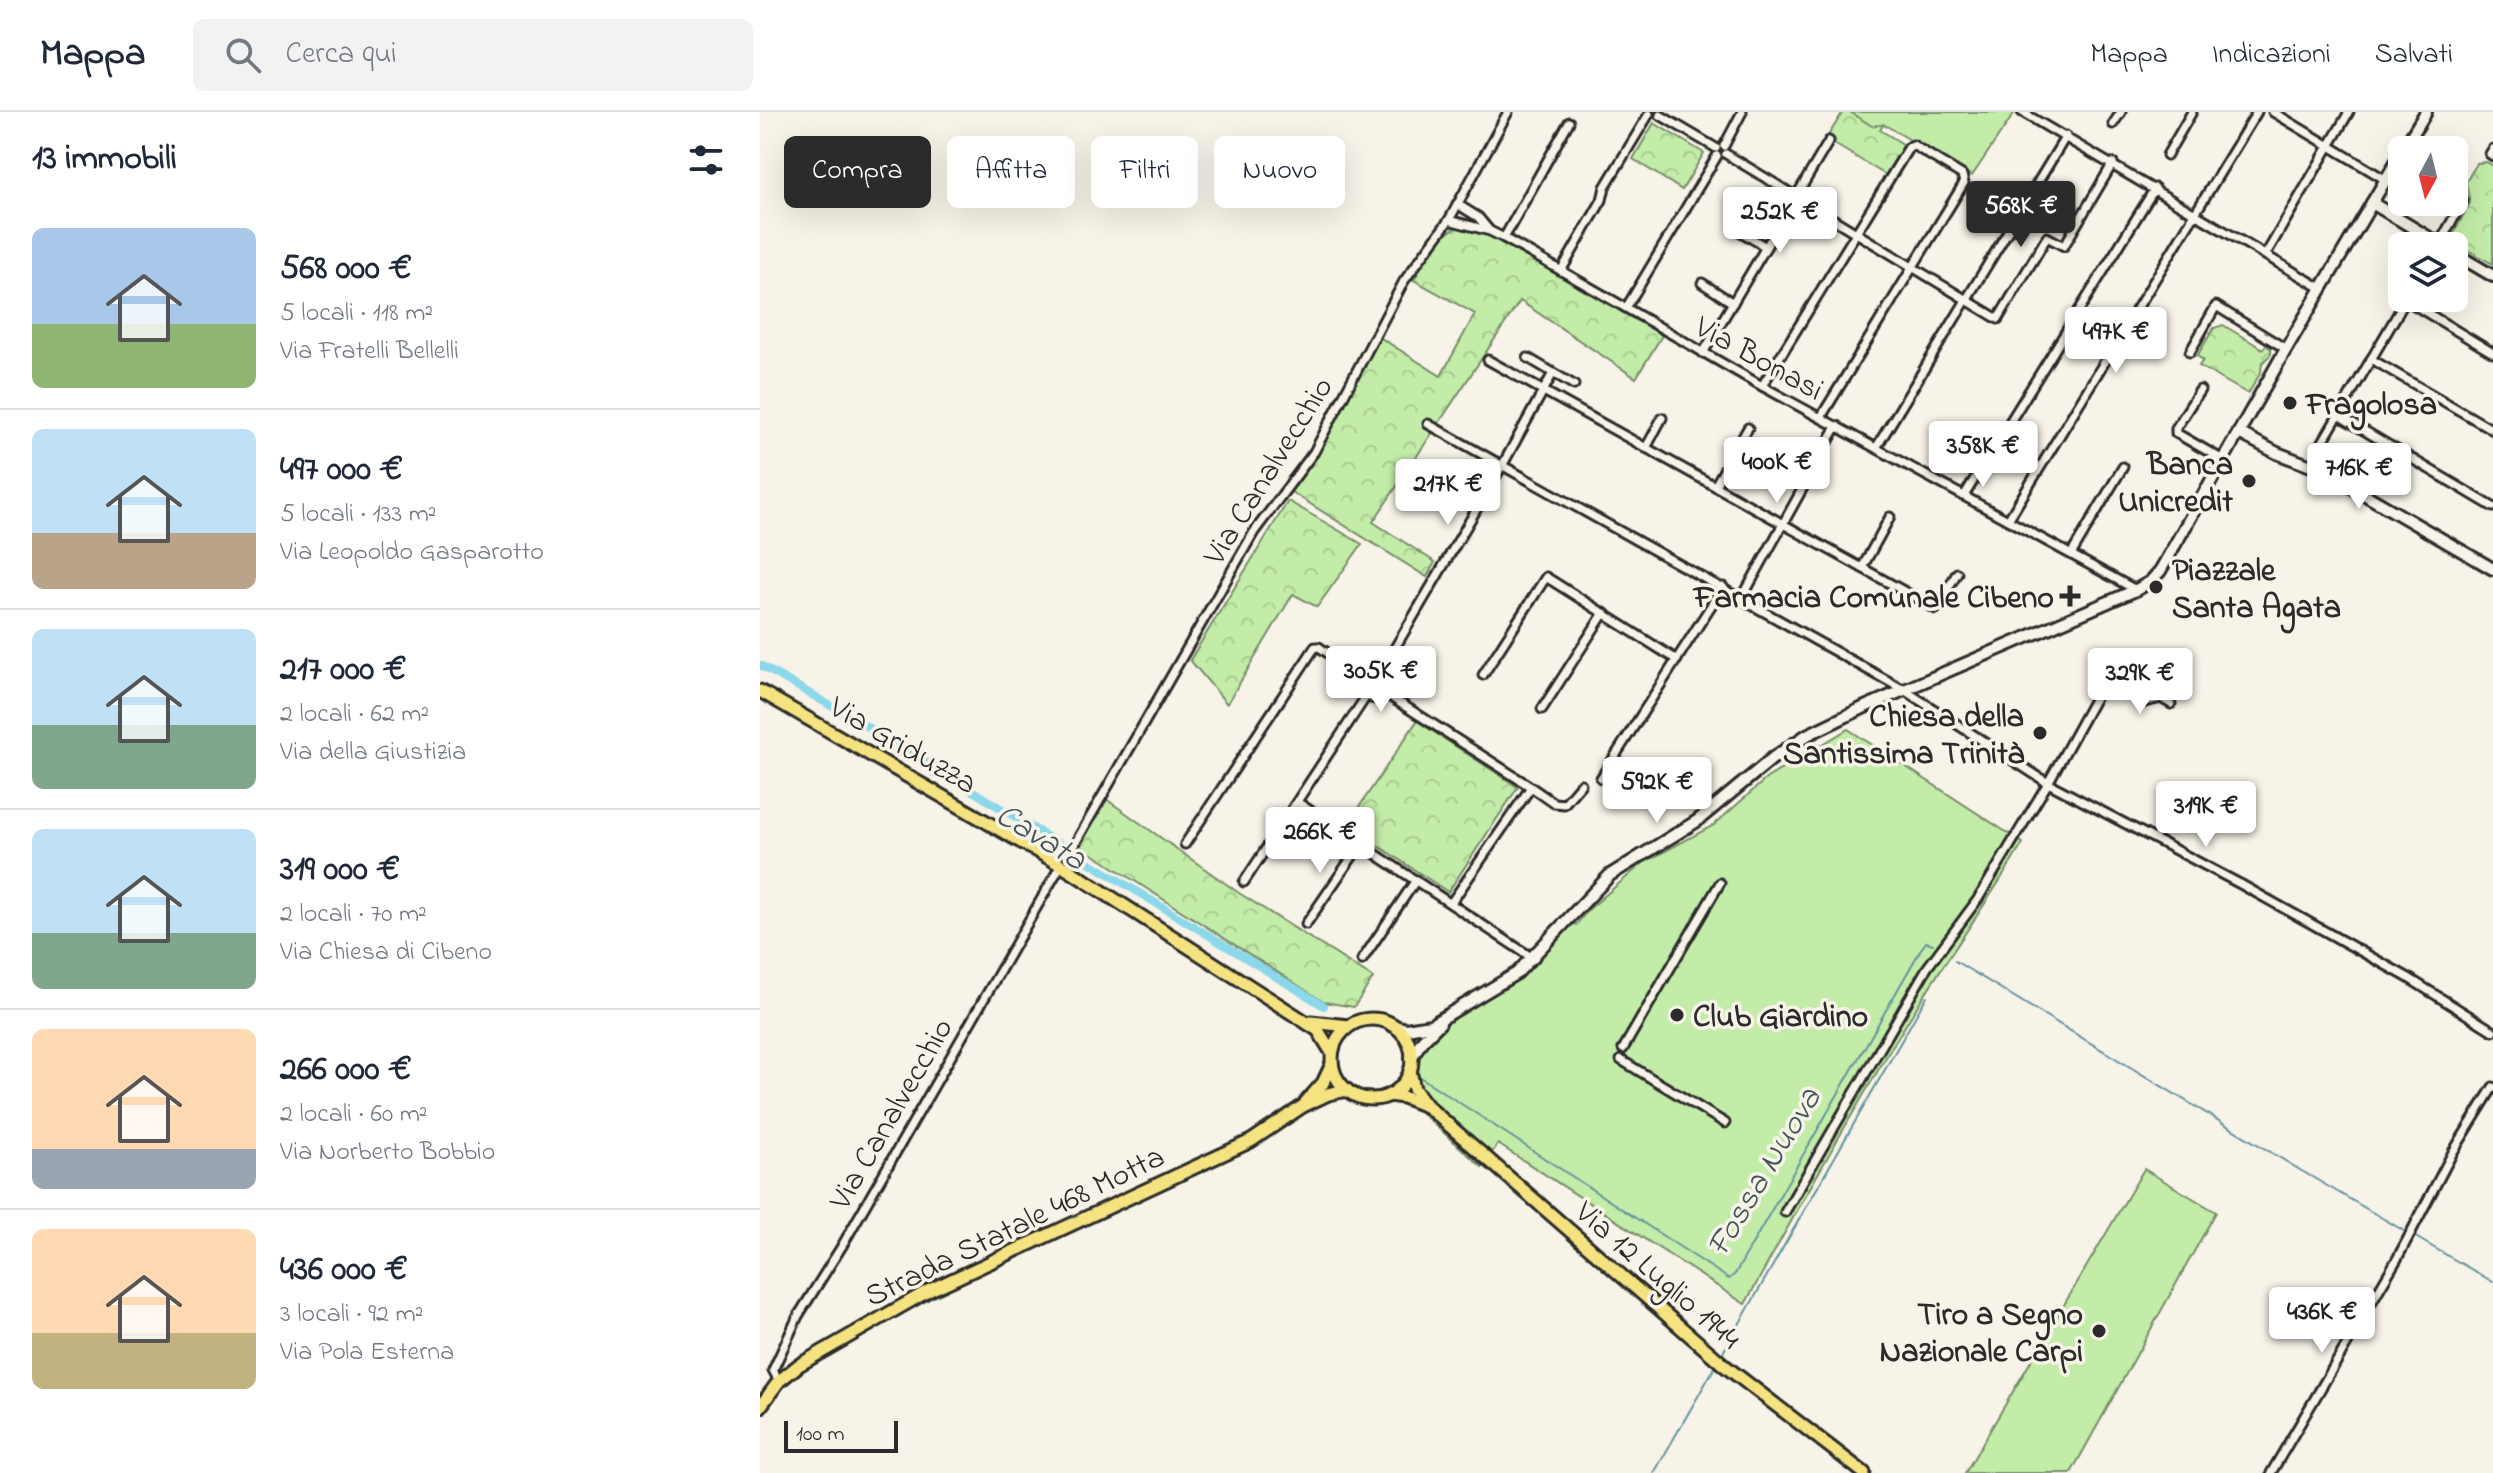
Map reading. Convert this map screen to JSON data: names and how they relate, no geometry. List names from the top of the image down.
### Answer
{
  "streets": {
    "main road": ["Via Griduzza", "Strada Statale 468 Motta", "Via 12 Luglio 1944"],
    "street": ["Via Bonasi", "Via Canalvecchio"]
  },
  "crossings": [
    ["Via Bonasi", "Via Canalvecchio"],
    ["Via Canalvecchio", "Strada Statale 468 Motta"]
  ],
  "water": ["Cavata", "Fossa Nuova"],
  "places": {
    "other": [
      "Fragolosa",
      "Banca Unicredit",
      "Piazzale Santa Agata",
      "Chiesa della Santissima Trinità",
      "Club Giardino",
      "Tiro a Segno Nazionale Carpi"
    ],
    "health": ["Farmacia Comunale Cibeno"]
  },
  "scale_bar": "100 m",
  "north": "bottom",
  "page": {
    "header": "Mappa",
    "search": "Cerca qui",
    "nav": ["Mappa", "Indicazioni", "Salvati"],
    "heading": "13 immobili",
    "chip": [
      "Compra",
      "Affitta",
      "Filtri",
      "Nuovo"
    ],
    "price": [
      "568K €",
      "252K €",
      "497K €",
      "358K €",
      "400K €",
      "716K €",
      "217K €",
      "305K €",
      "329K €",
      "592K €",
      "319K €",
      "266K €",
      "436K €"
    ],
    "list": [
      {
        "name": "568 000 €",
        "note": "5 locali · 118 m² · Via Fratelli Bellelli"
      },
      {
        "name": "497 000 €",
        "note": "5 locali · 133 m² · Via Leopoldo Gasparotto"
      },
      {
        "name": "217 000 €",
        "note": "2 locali · 62 m² · Via della Giustizia"
      },
      {
        "name": "319 000 €",
        "note": "2 locali · 70 m² · Via Chiesa di Cibeno"
      },
      {
        "name": "266 000 €",
        "note": "2 locali · 60 m² · Via Norberto Bobbio"
      },
      {
        "name": "436 000 €",
        "note": "3 locali · 92 m² · Via Pola Esterna"
      }
    ],
    "scale": "100 m"
  }
}
